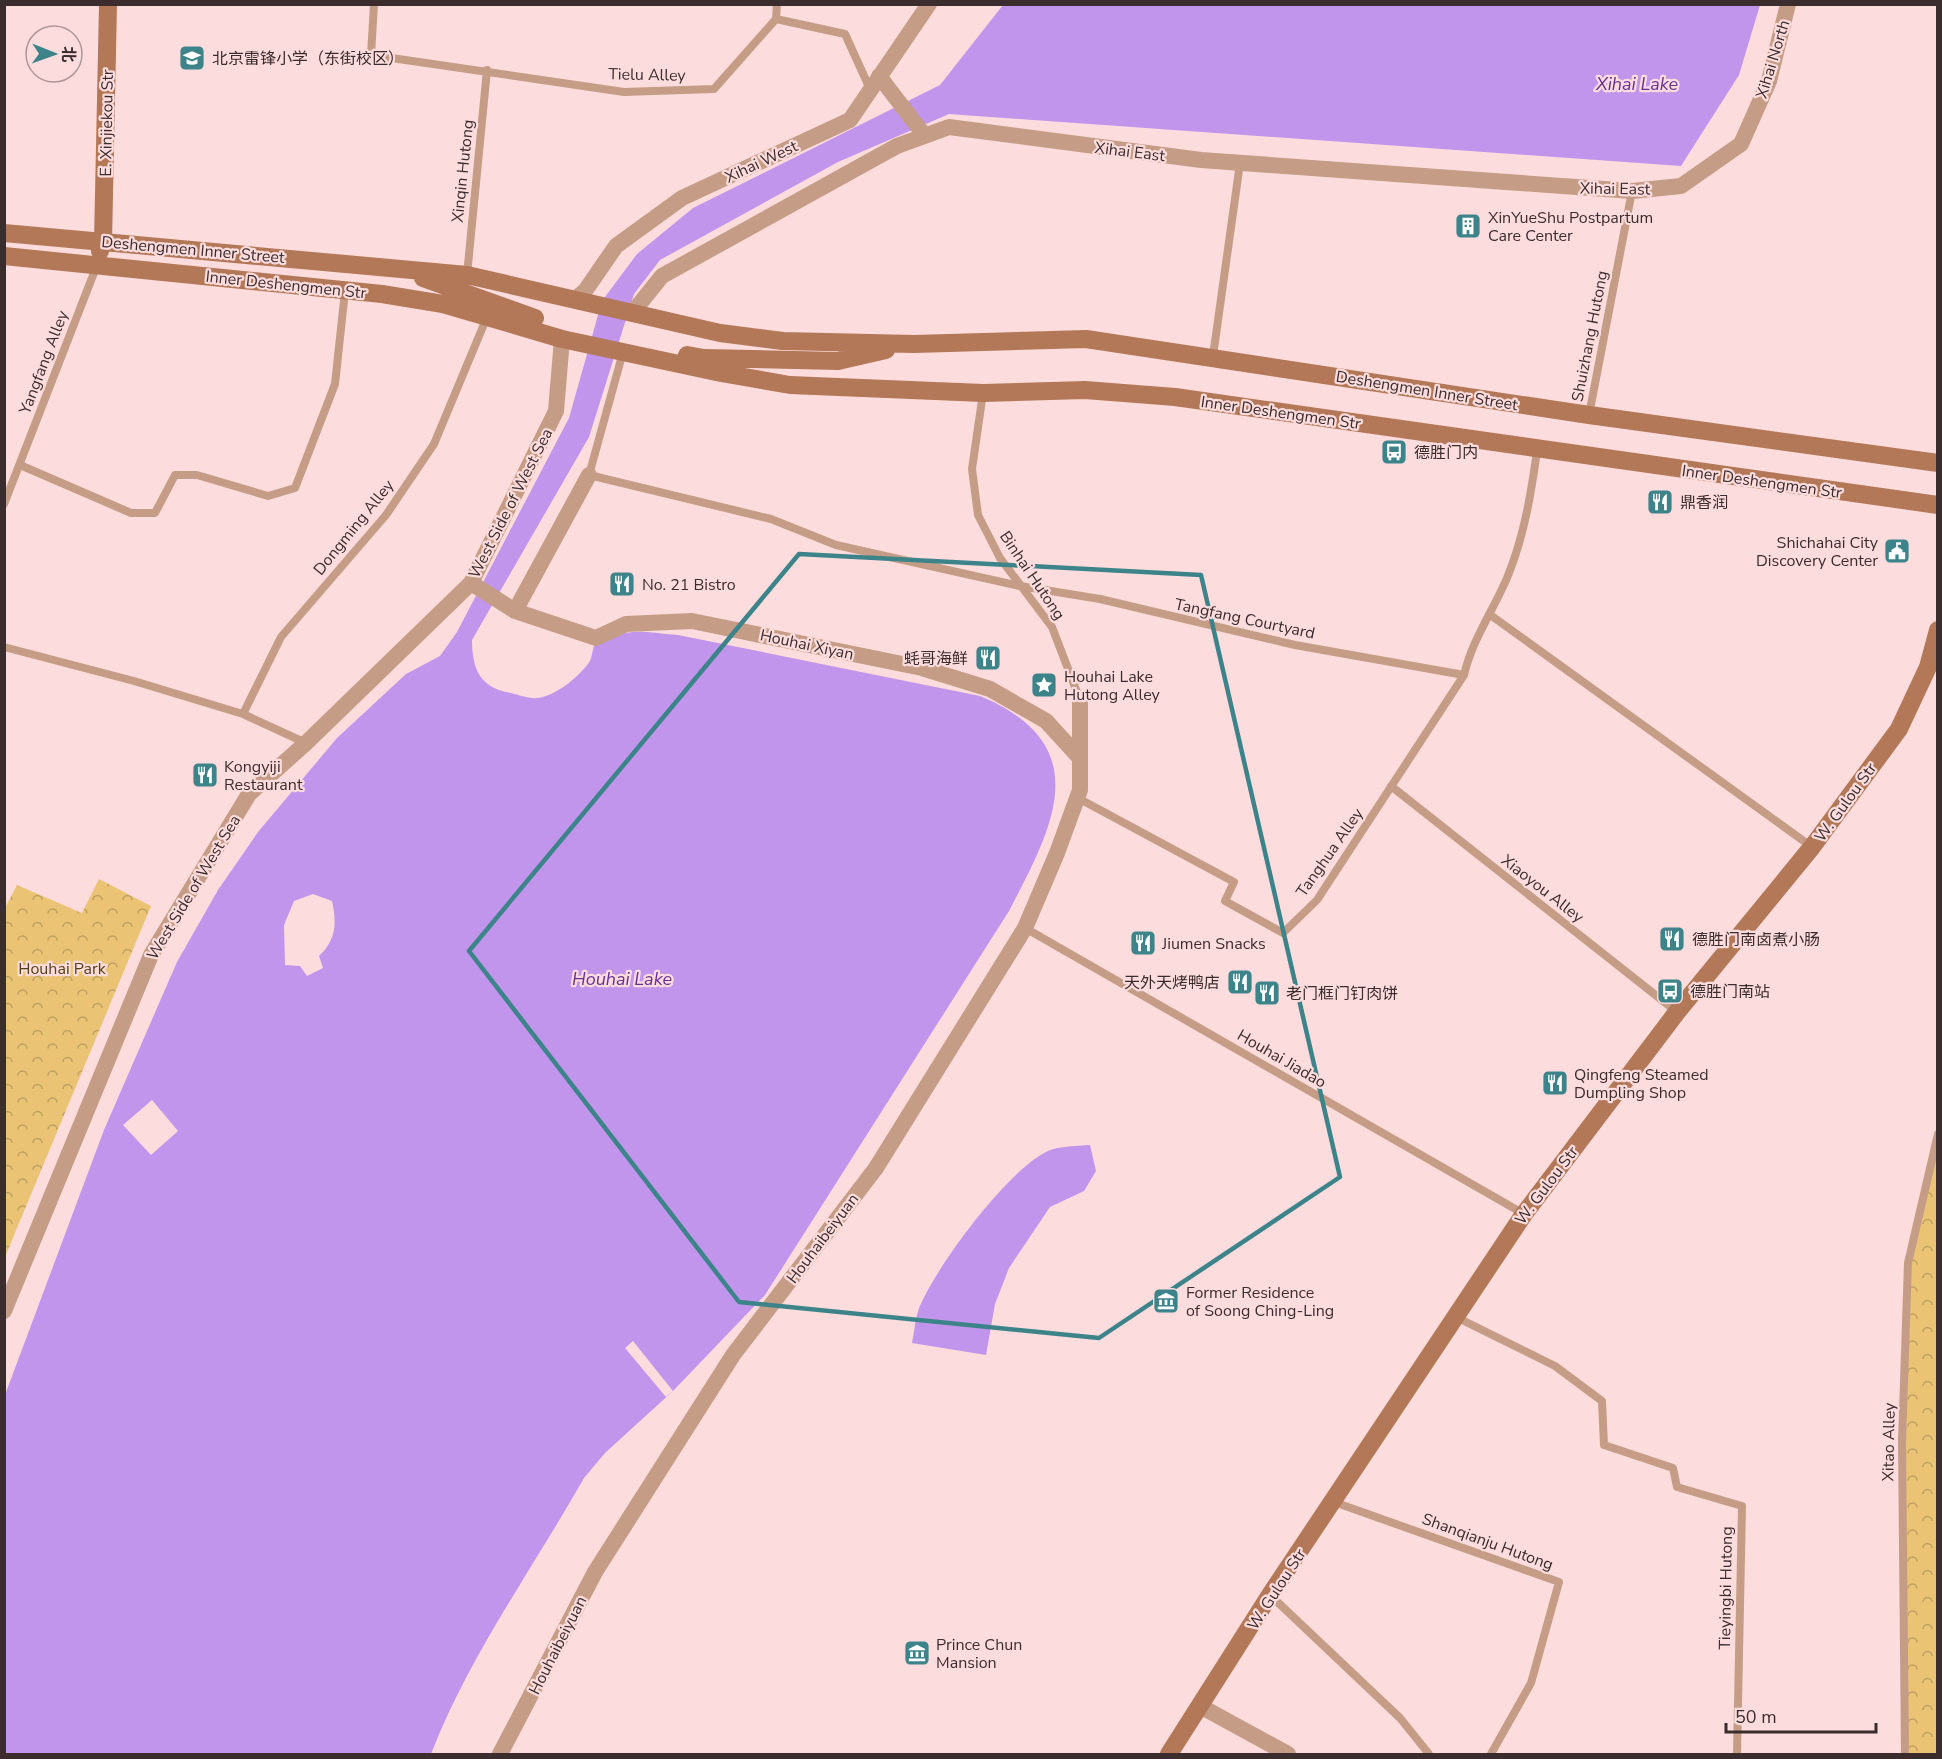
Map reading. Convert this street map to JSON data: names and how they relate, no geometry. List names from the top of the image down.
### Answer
{
  "streets": {
    "main road": [
      "E. Xinjiekou Str",
      "Deshengmen Inner Street",
      "Inner Deshengmen Str",
      "W. Gulou Str"
    ],
    "street": [
      "Xihai North",
      "Xihai East",
      "Xihai West",
      "West Side of West Sea",
      "Houhai Xiyan",
      "Houhaibeiyuan"
    ],
    "lane": [
      "Tielu Alley",
      "Xinqin Hutong",
      "Shuizhang Hutong",
      "Yangfang Alley",
      "Dongming Alley",
      "Binhai Hutong",
      "Tangfang Courtyard",
      "Tanghua Alley",
      "Xiaoyou Alley",
      "Houhai Jiadao",
      "Xitao Alley",
      "Shanqianju Hutong",
      "Tieyingbi Hutong"
    ]
  },
  "crossings": [
    ["Xihai North", "Xihai East"],
    ["Tielu Alley", "Xinqin Hutong"],
    ["E. Xinjiekou Str", "Deshengmen Inner Street"],
    ["E. Xinjiekou Str", "Inner Deshengmen Str"],
    ["E. Xinjiekou Str", "Yangfang Alley"],
    ["Xihai East", "Deshengmen Inner Street"],
    ["Xihai East", "Shuizhang Hutong"],
    ["Xihai West", "Deshengmen Inner Street"],
    ["Xinqin Hutong", "Deshengmen Inner Street"],
    ["Deshengmen Inner Street", "Inner Deshengmen Str"],
    ["Deshengmen Inner Street", "Shuizhang Hutong"],
    ["Deshengmen Inner Street", "West Side of West Sea"],
    ["Inner Deshengmen Str", "Yangfang Alley"],
    ["Inner Deshengmen Str", "West Side of West Sea"],
    ["Inner Deshengmen Str", "Dongming Alley"],
    ["Inner Deshengmen Str", "Binhai Hutong"],
    ["Inner Deshengmen Str", "Tanghua Alley"],
    ["West Side of West Sea", "Houhai Xiyan"],
    ["Binhai Hutong", "Tangfang Courtyard"],
    ["Binhai Hutong", "Houhaibeiyuan"],
    ["Tangfang Courtyard", "Tanghua Alley"],
    ["Houhai Xiyan", "Houhaibeiyuan"],
    ["W. Gulou Str", "Xiaoyou Alley"],
    ["W. Gulou Str", "Houhai Jiadao"],
    ["W. Gulou Str", "Shanqianju Hutong"],
    ["W. Gulou Str", "Tieyingbi Hutong"],
    ["Tanghua Alley", "Xiaoyou Alley"],
    ["Tanghua Alley", "Houhaibeiyuan"],
    ["Houhai Jiadao", "Houhaibeiyuan"]
  ],
  "water": ["Xihai Lake", "Houhai Lake"],
  "parks": ["Houhai Park"],
  "places": {
    "school or university": ["北京雷锋小学（东街校区）"],
    "building": ["XinYueShu Postpartum Care Center"],
    "bus stop": ["德胜门内", "德胜门南站"],
    "restaurant": [
      "鼎香润",
      "No. 21 Bistro",
      "蚝哥海鲜",
      "Kongyiji Restaurant",
      "德胜门南卤煮小肠",
      "Jiumen Snacks",
      "天外天烤鸭店",
      "老门框门钉肉饼",
      "Qingfeng Steamed Dumpling Shop"
    ],
    "public building": ["Shichahai City Discovery Center"],
    "place": ["Houhai Lake Hutong Alley"],
    "museum": ["Former Residence of Soong Ching-Ling", "Prince Chun Mansion"]
  },
  "scale_bar": "50 m",
  "north": "right"
}
